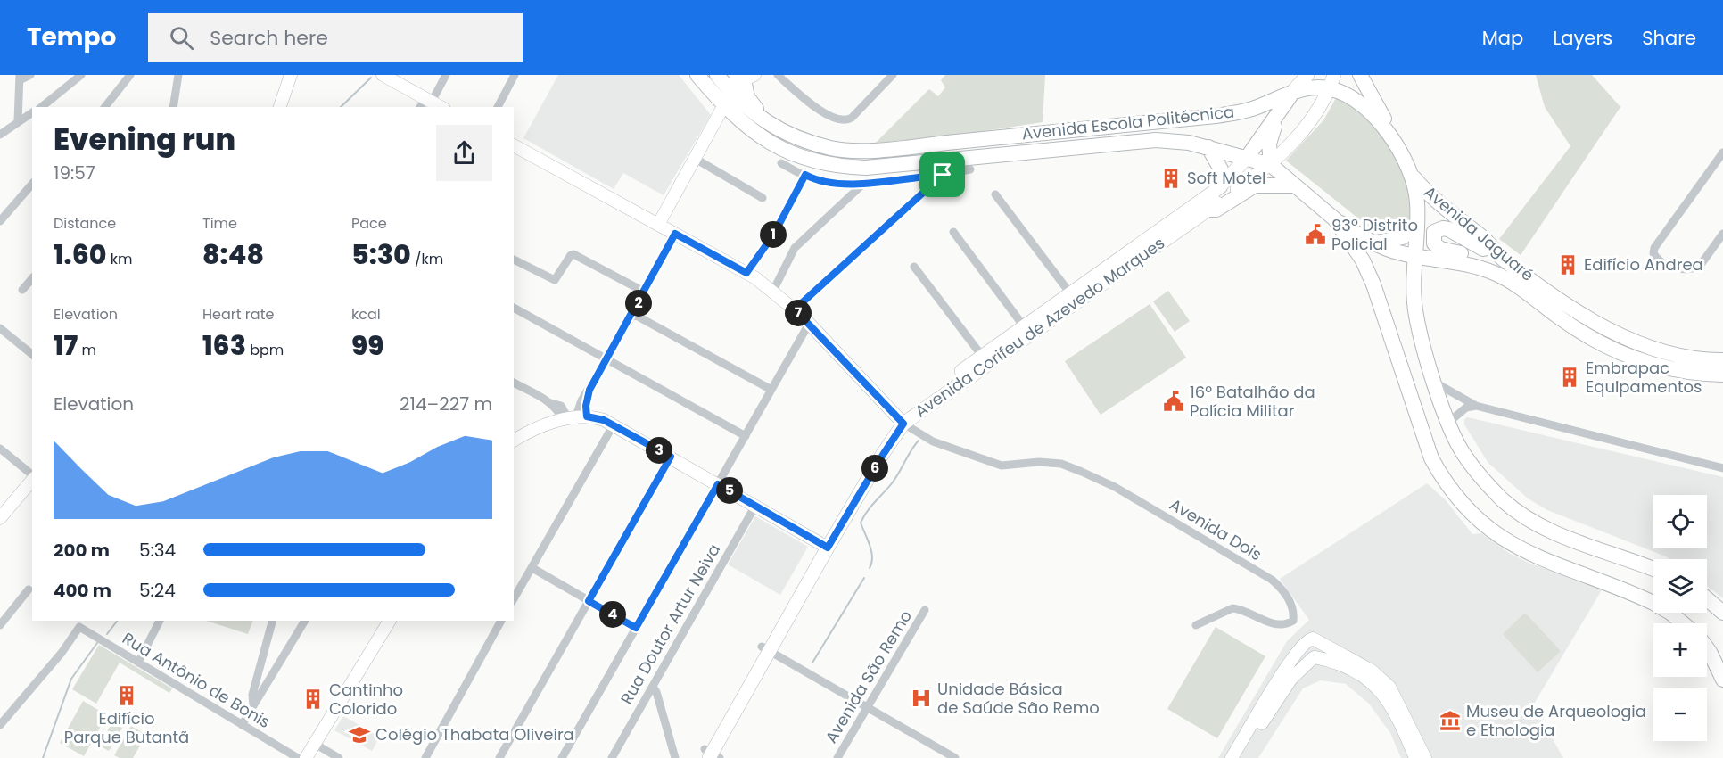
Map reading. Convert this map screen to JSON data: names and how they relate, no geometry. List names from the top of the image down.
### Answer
{
  "streets": {
    "highway": ["Avenida Escola Politécnica", "Avenida Jaguaré", "Avenida Corifeu de Azevedo Marques"],
    "street": [
      "Avenida Dois",
      "Rua Doutor Artur Neiva",
      "Avenida São Remo",
      "Rua Antônio de Bonis"
    ]
  },
  "crossings": [
    ["Avenida Escola Politécnica", "Avenida Jaguaré"],
    ["Avenida Escola Politécnica", "Avenida Corifeu de Azevedo Marques"],
    ["Avenida Corifeu de Azevedo Marques", "Avenida Dois"]
  ],
  "places": {
    "building": [
      "Soft Motel",
      "Edifício Andrea",
      "Embrapac Equipamentos",
      "Edifício Parque Butantã",
      "Cantinho Colorido"
    ],
    "public building": ["93º Distrito Policial", "16º Batalhão da Polícia Militar"],
    "hospital": ["Unidade Básica de Saúde São Remo"],
    "museum": ["Museu de Arqueologia e Etnologia"],
    "school or university": ["Colégio Thabata Oliveira"]
  },
  "page": {
    "header": "Tempo",
    "search": "Search here",
    "nav": ["Map", "Layers", "Share"],
    "heading": ["Evening run", "19:57"],
    "stats": [
      ["Distance", "1.60 km"],
      ["Time", "8:48"],
      ["Pace", "5:30 /km"],
      ["Elevation", "17 m"],
      ["Heart rate", "163 bpm"],
      ["kcal", "99"]
    ],
    "pins": [
      "1",
      "2",
      "7",
      "3",
      "6",
      "5",
      "4"
    ],
    "chart": ["Elevation", "214–227 m"],
    "map_buttons": ["+", "−"],
    "list": [
      {
        "name": "200 m",
        "note": "5:34"
      },
      {
        "name": "400 m",
        "note": "5:24"
      }
    ]
  }
}
